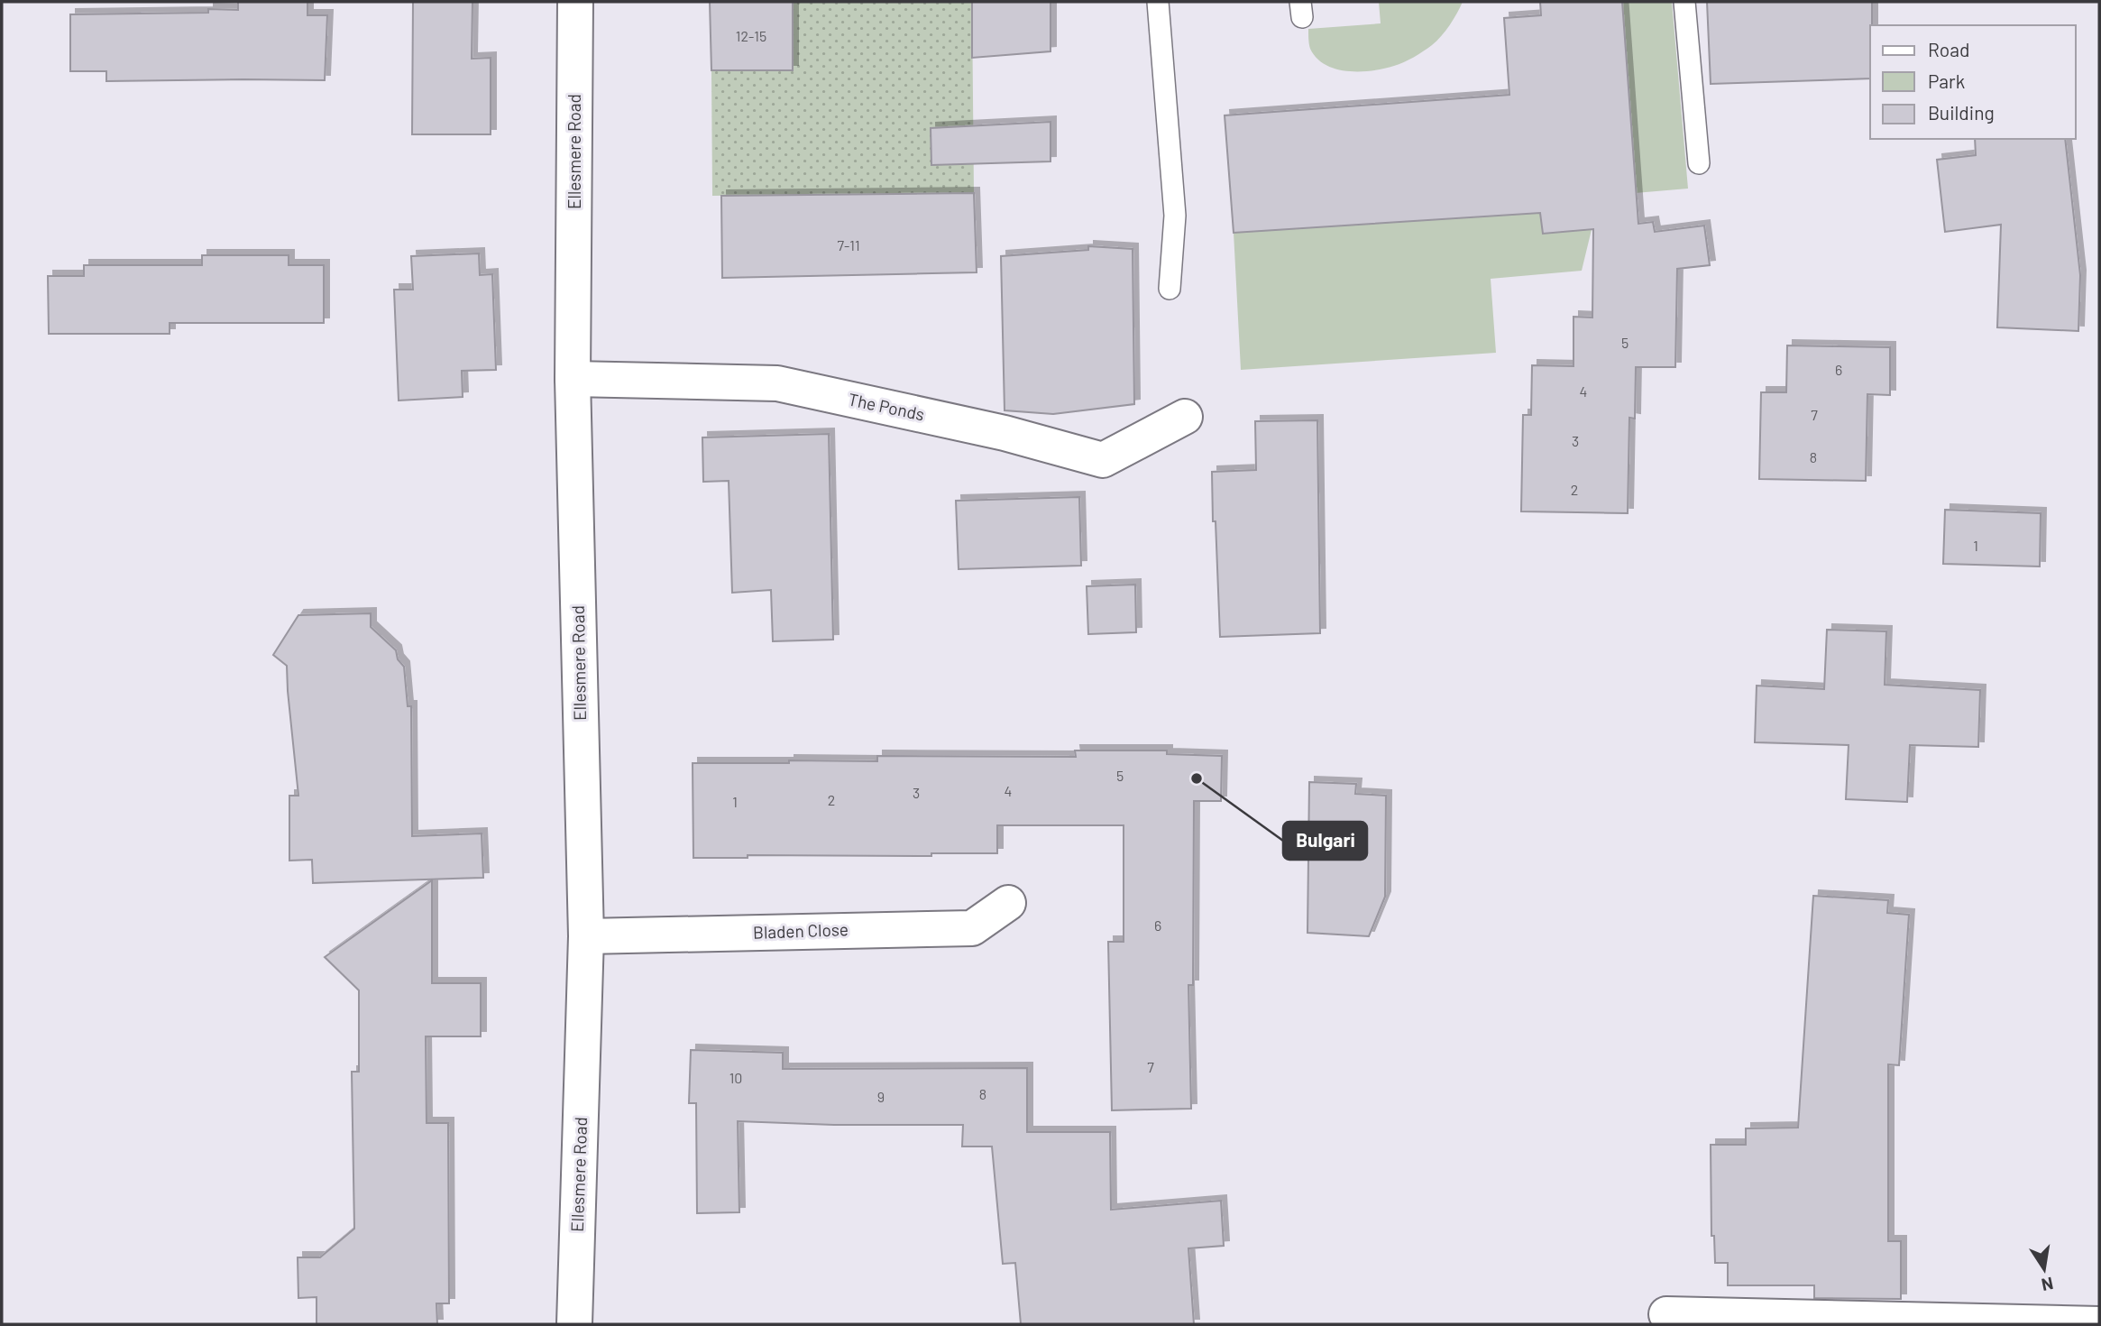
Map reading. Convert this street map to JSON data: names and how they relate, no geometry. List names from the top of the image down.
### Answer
{
  "streets": {
    "street": ["Ellesmere Road", "The Ponds", "Bladen Close"]
  },
  "crossings": [
    ["Ellesmere Road", "The Ponds"],
    ["Ellesmere Road", "Bladen Close"]
  ],
  "places": ["Bulgari"],
  "house_numbers": [
    "12-15",
    "7-11",
    "5",
    "6",
    "4",
    "7",
    "3",
    "8",
    "2",
    "1",
    "5",
    "4",
    "3",
    "2",
    "1",
    "6",
    "7",
    "10",
    "8",
    "9"
  ],
  "legend": ["Road", "Park", "Building"],
  "north": "bottom"
}
